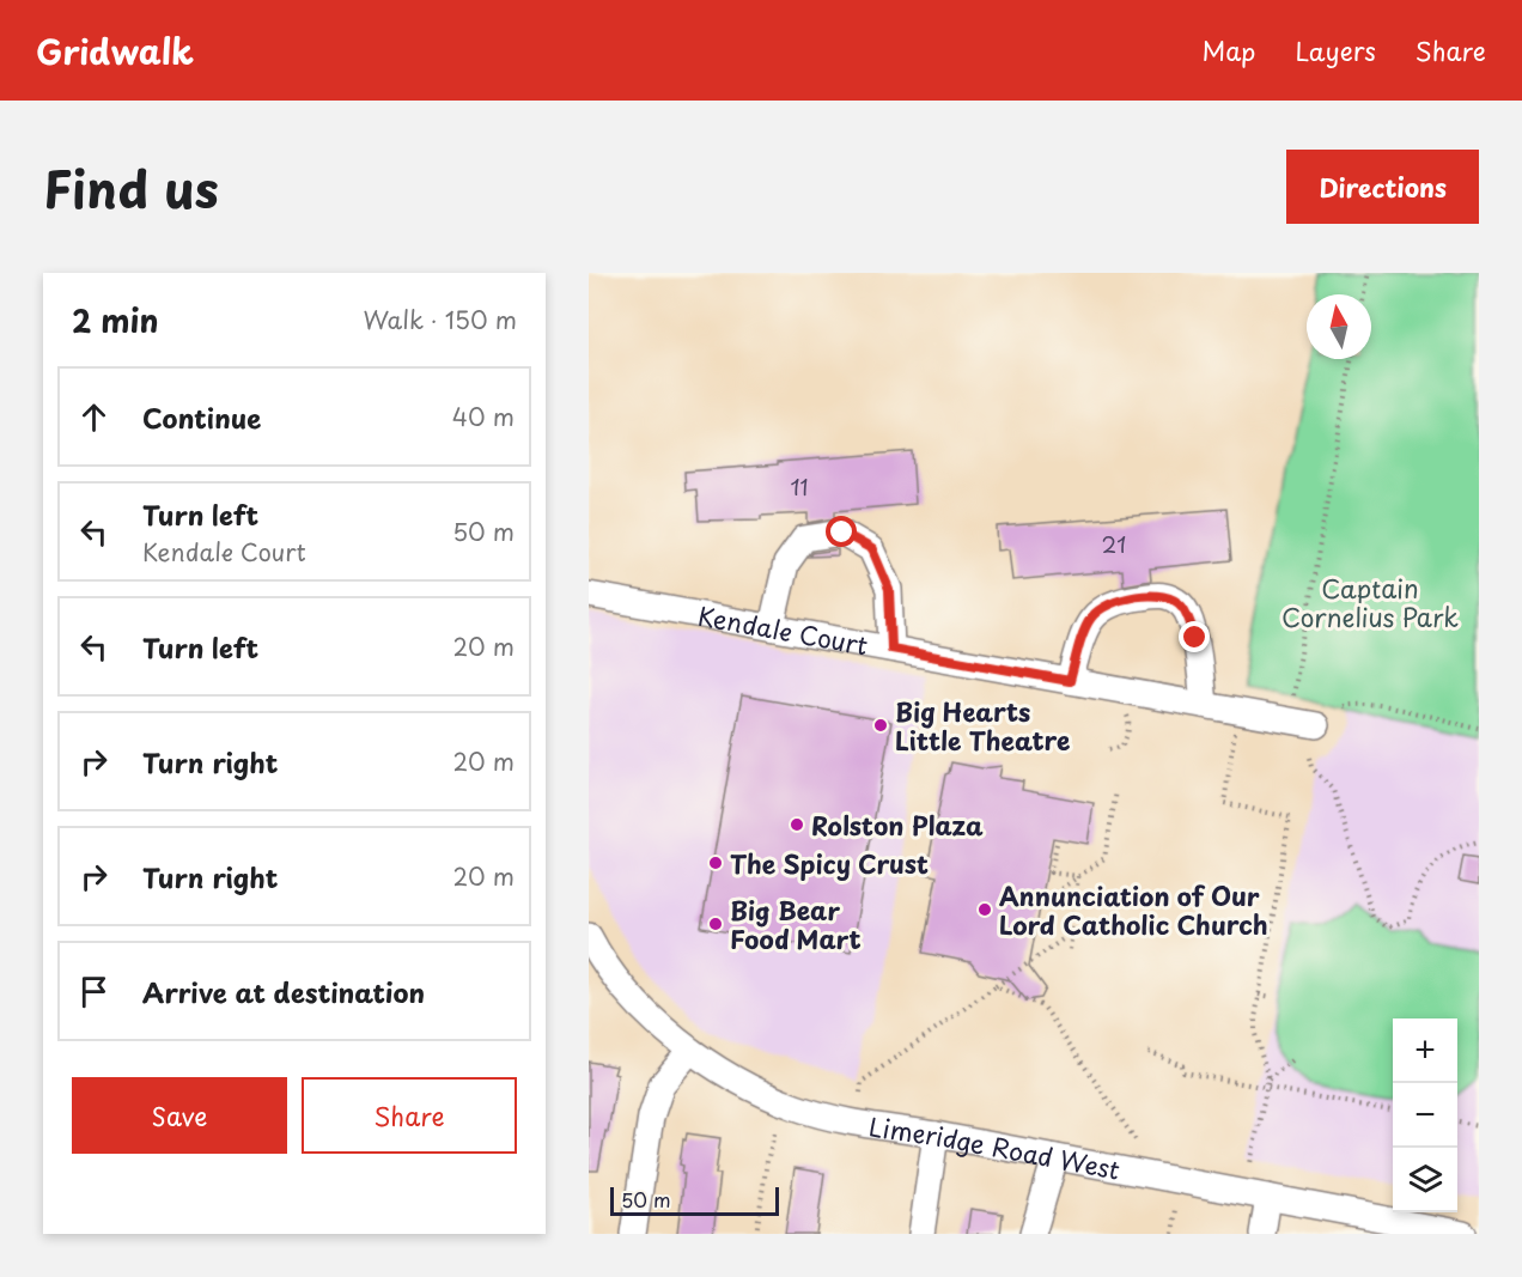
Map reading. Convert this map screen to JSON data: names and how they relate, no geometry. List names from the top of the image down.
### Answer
{
  "streets": {
    "street": ["Kendale Court", "Limeridge Road West"]
  },
  "parks": ["Captain Cornelius Park"],
  "places": [
    "Big Hearts Little Theatre",
    "Rolston Plaza",
    "The Spicy Crust",
    "Annunciation of Our Lord Catholic Church",
    "Big Bear Food Mart"
  ],
  "house_numbers": ["11", "21"],
  "scale_bar": "50 m",
  "north": "top",
  "page": {
    "header": "Gridwalk",
    "nav": ["Map", "Layers", "Share"],
    "title": "Find us",
    "buttons": [
      "Directions",
      ["Save", "Share"]
    ],
    "heading": ["2 min", "Walk · 150 m"],
    "list": [
      ["Continue", "40 m"],
      ["Turn left", "Kendale Court", "50 m"],
      ["Turn left", "20 m"],
      ["Turn right", "20 m"],
      ["Turn right", "20 m"],
      "Arrive at destination"
    ],
    "map_buttons": ["+", "−"],
    "scale": "50 m"
  }
}
